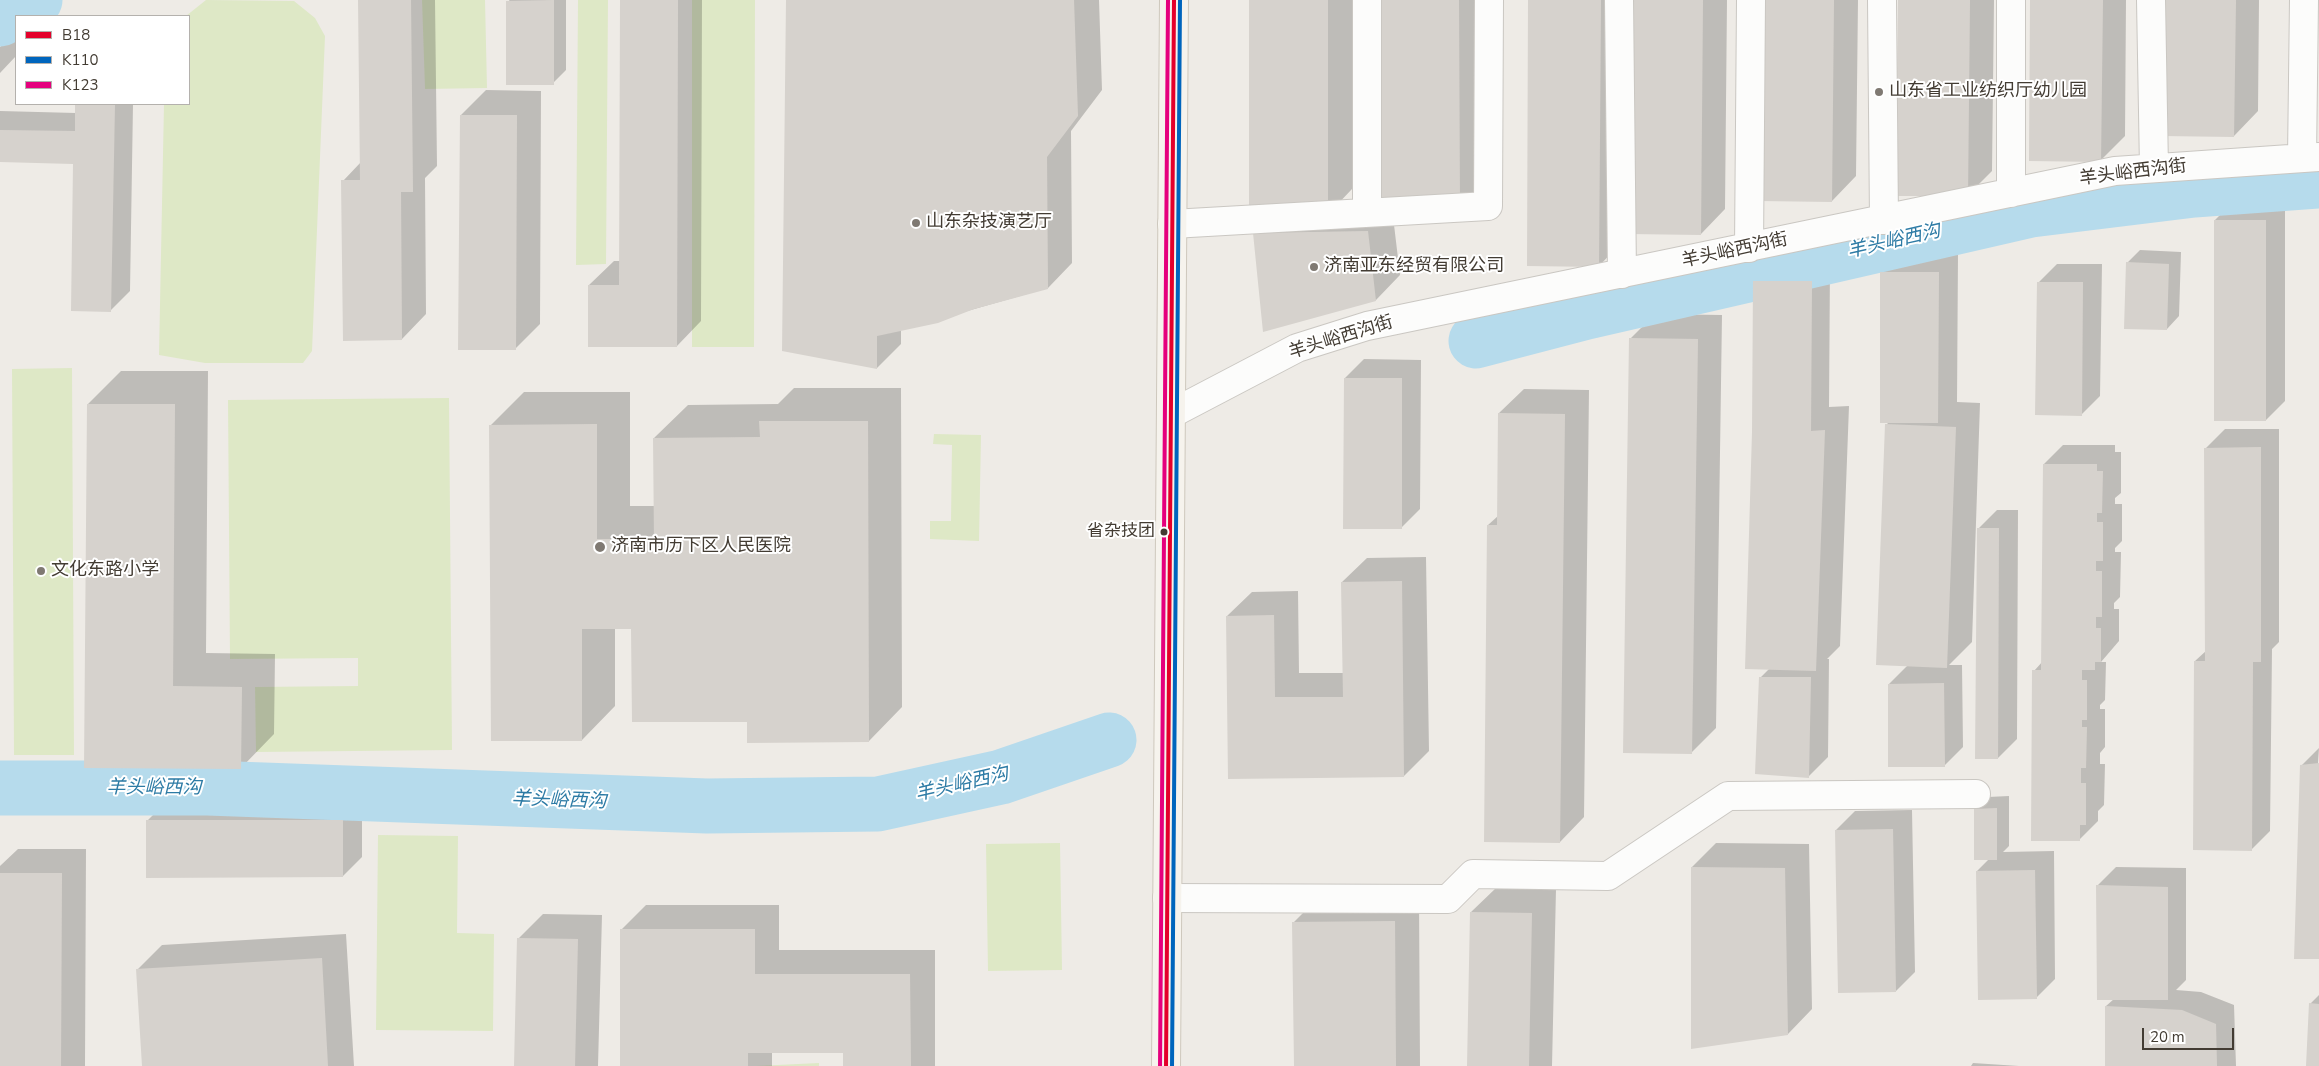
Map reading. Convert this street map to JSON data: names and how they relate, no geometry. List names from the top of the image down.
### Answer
{
  "streets": {
    "street": ["羊头峪西沟街"]
  },
  "water": ["羊头峪西沟"],
  "places": [
    "山东省工业纺织厅幼儿园",
    "山东杂技演艺厅",
    "济南亚东经贸有限公司",
    "省杂技团",
    "济南市历下区人民医院",
    "文化东路小学"
  ],
  "lines": ["transit line B18", "transit line K110", "transit line K123"],
  "legend": ["B18", "K110", "K123"],
  "scale_bar": "20 m"
}
